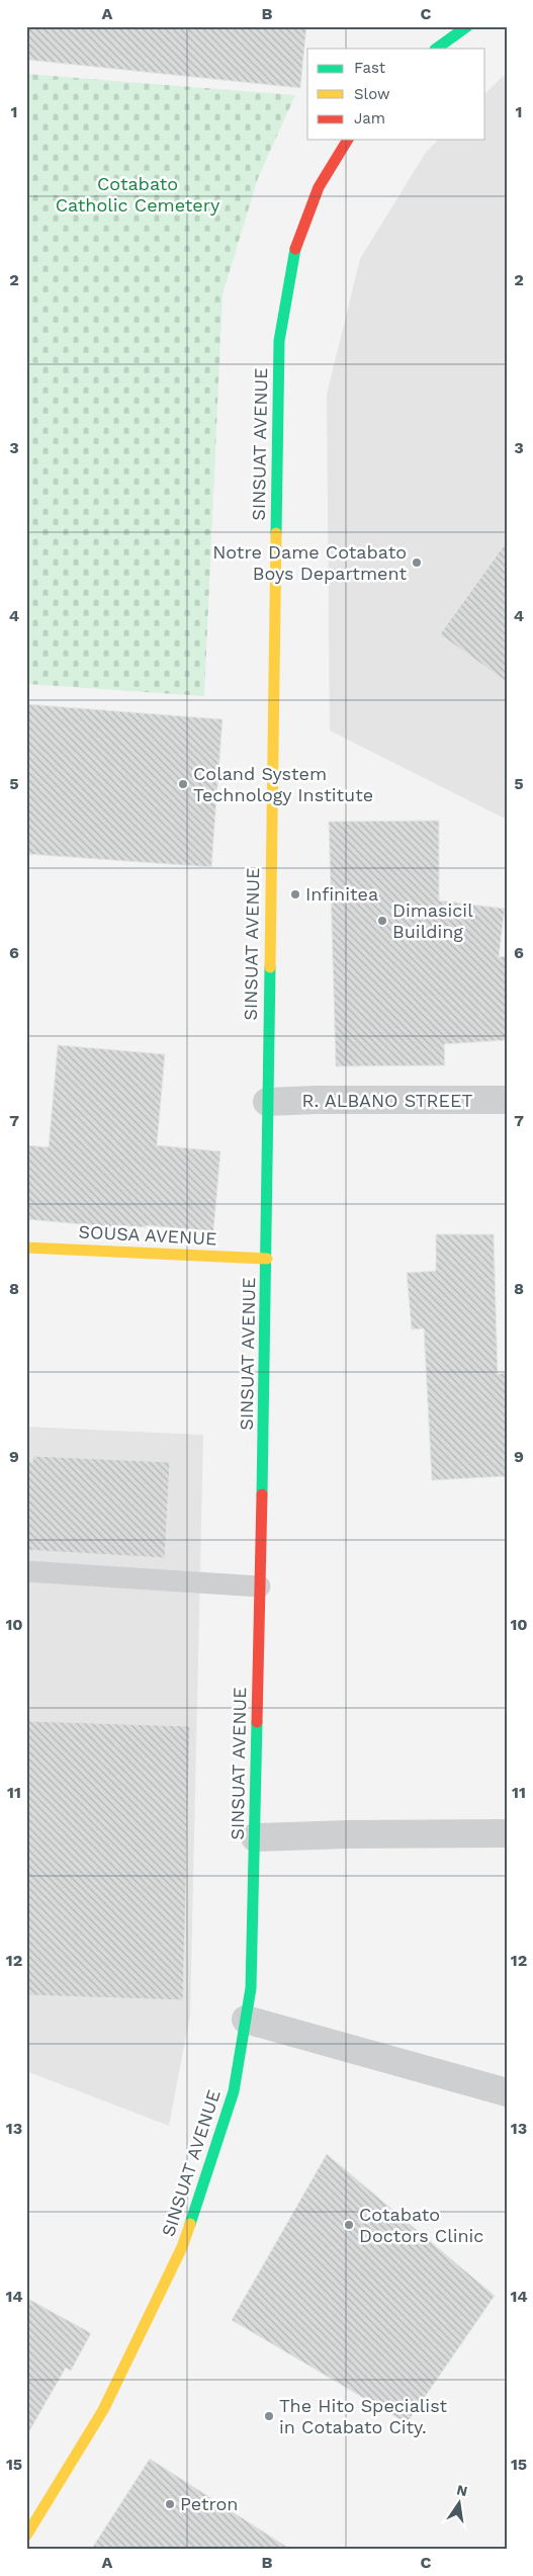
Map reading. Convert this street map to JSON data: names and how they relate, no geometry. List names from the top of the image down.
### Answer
{
  "streets": {
    "main road": ["SINSUAT AVENUE", "SOUSA AVENUE"],
    "street": ["R. ALBANO STREET"]
  },
  "crossings": [
    ["SINSUAT AVENUE", "R. ALBANO STREET"],
    ["SINSUAT AVENUE", "SOUSA AVENUE"]
  ],
  "parks": ["Cotabato Catholic Cemetery"],
  "places": [
    "Notre Dame Cotabato Boys Department",
    "Coland System Technology Institute",
    "Infinitea",
    "Dimasicil Building",
    "Cotabato Doctors Clinic",
    "The Hito Specialist in Cotabato City.",
    "Petron"
  ],
  "legend": ["Fast", "Slow", "Jam"],
  "north": "top",
  "grid": {
    "columns": ["A", "B", "C"],
    "rows": [
      "1",
      "2",
      "3",
      "4",
      "5",
      "6",
      "7",
      "8",
      "9",
      "10",
      "11",
      "12",
      "13",
      "14",
      "15"
    ]
  }
}
